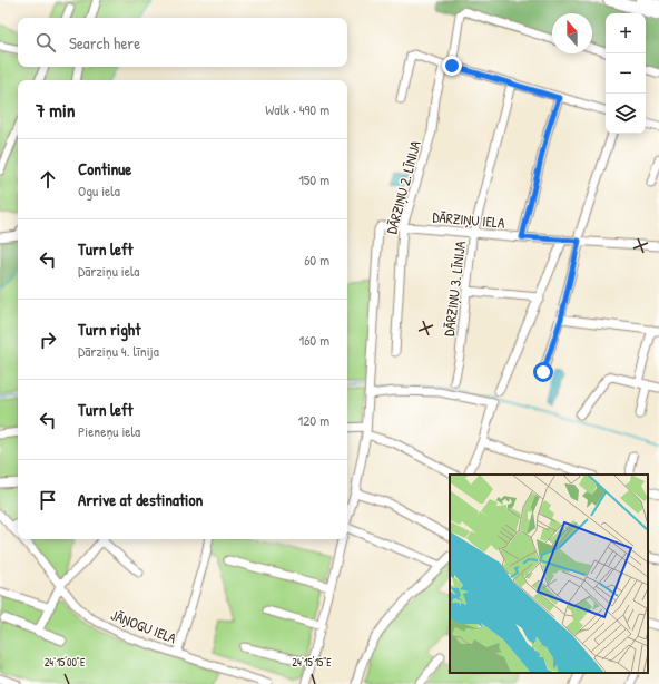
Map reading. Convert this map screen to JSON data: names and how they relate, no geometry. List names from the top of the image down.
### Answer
{
  "streets": {
    "street": [
      "DĀRZIŅU 2. LĪNIJA",
      "DĀRZIŅU IELA",
      "DĀRZIŅU 3. LĪNIJA",
      "JĀŅOGU IELA"
    ]
  },
  "crossings": [
    ["DĀRZIŅU 2. LĪNIJA", "DĀRZIŅU IELA"],
    ["DĀRZIŅU IELA", "DĀRZIŅU 3. LĪNIJA"]
  ],
  "north": "top",
  "page": {
    "map_buttons": ["+", "−"],
    "search": "Search here",
    "heading": ["7 min", "Walk · 490 m"],
    "list": [
      ["Continue", "Ogu iela", "150 m"],
      ["Turn left", "Dārziņu iela", "60 m"],
      ["Turn right", "Dārziņu 4. līnija", "160 m"],
      ["Turn left", "Pieneņu iela", "120 m"],
      "Arrive at destination"
    ]
  },
  "coordinates": ["24°15'00\"E", "24°15'15\"E"]
}
